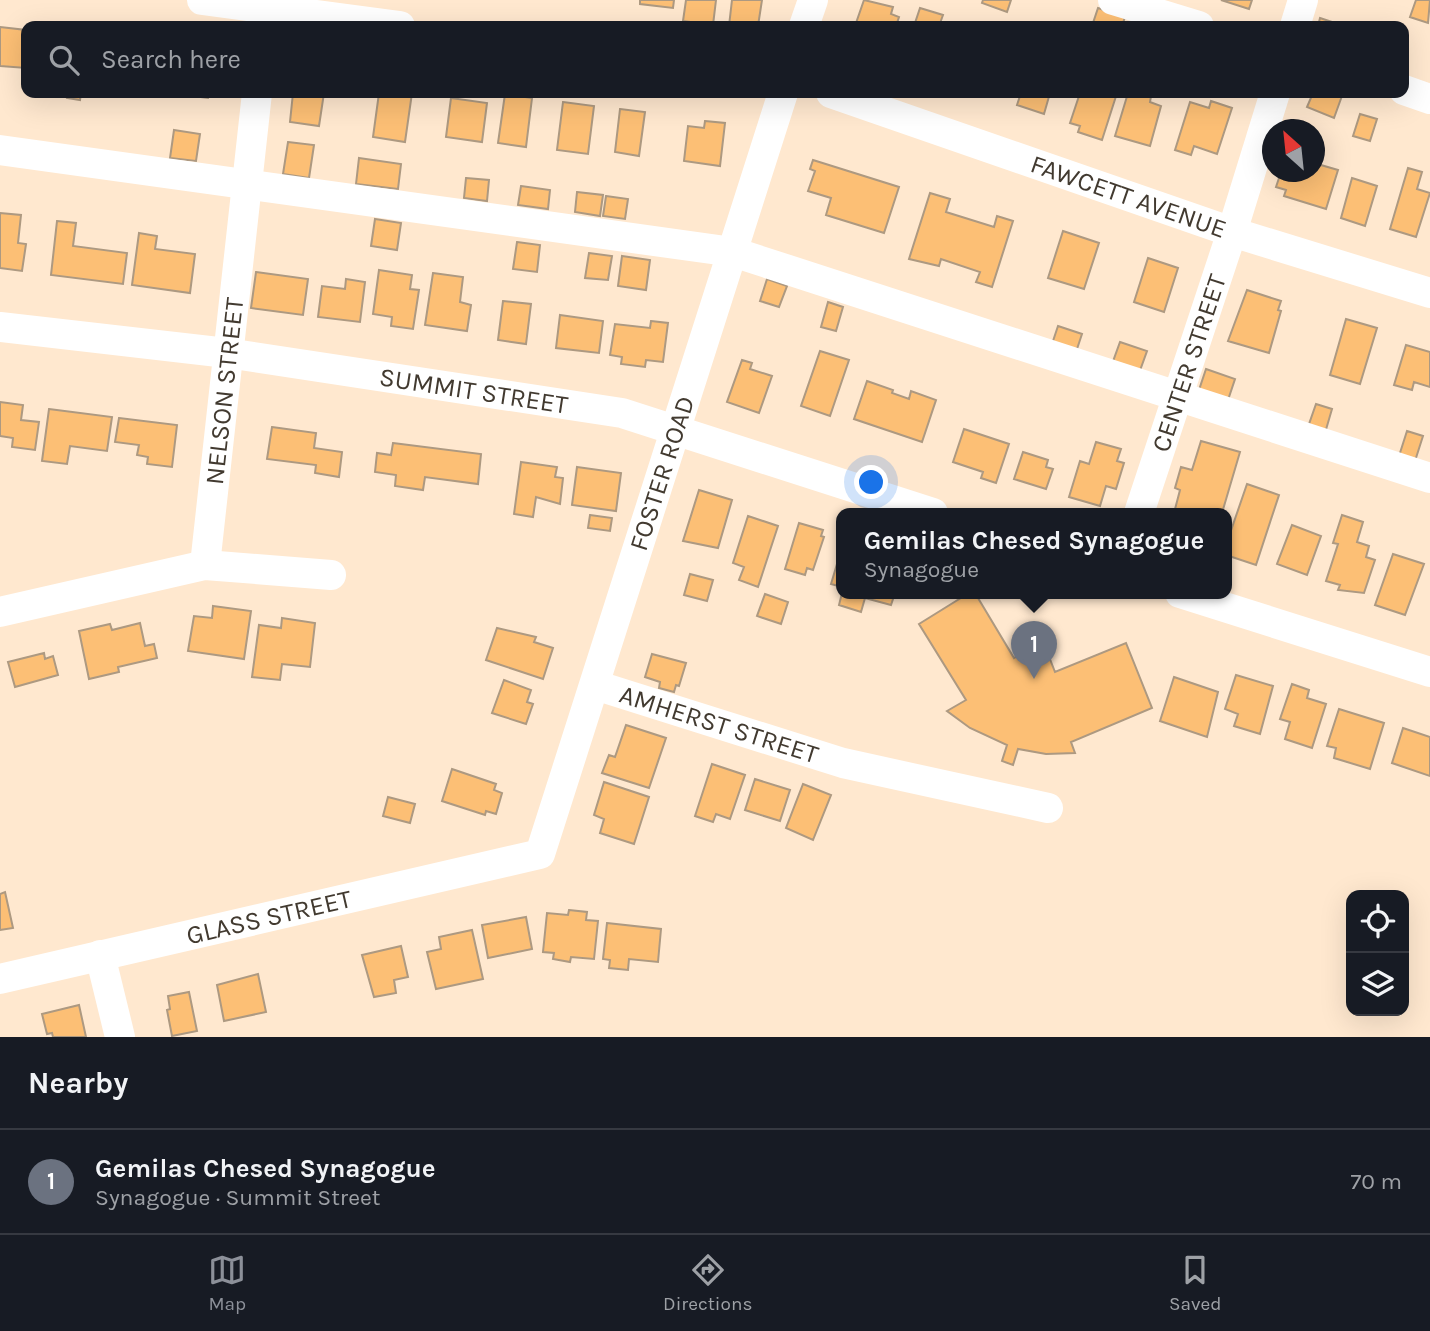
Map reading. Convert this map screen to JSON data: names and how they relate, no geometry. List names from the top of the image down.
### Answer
{
  "streets": {
    "street": [
      "FAWCETT AVENUE",
      "CENTER STREET",
      "SUMMIT STREET",
      "NELSON STREET",
      "FOSTER ROAD",
      "AMHERST STREET",
      "GLASS STREET"
    ]
  },
  "crossings": [
    ["FAWCETT AVENUE", "CENTER STREET"],
    ["SUMMIT STREET", "NELSON STREET"],
    ["SUMMIT STREET", "FOSTER ROAD"],
    ["FOSTER ROAD", "AMHERST STREET"],
    ["FOSTER ROAD", "GLASS STREET"]
  ],
  "north": "top left",
  "page": {
    "search": "Search here",
    "popup": ["Gemilas Chesed Synagogue", "Synagogue"],
    "pins": "1",
    "heading": "Nearby",
    "list": [
      {
        "mark": "1",
        "name": "Gemilas Chesed Synagogue",
        "note": "Synagogue · Summit Street",
        "value": "70 m"
      }
    ],
    "nav": ["Map", "Directions", "Saved"]
  }
}
